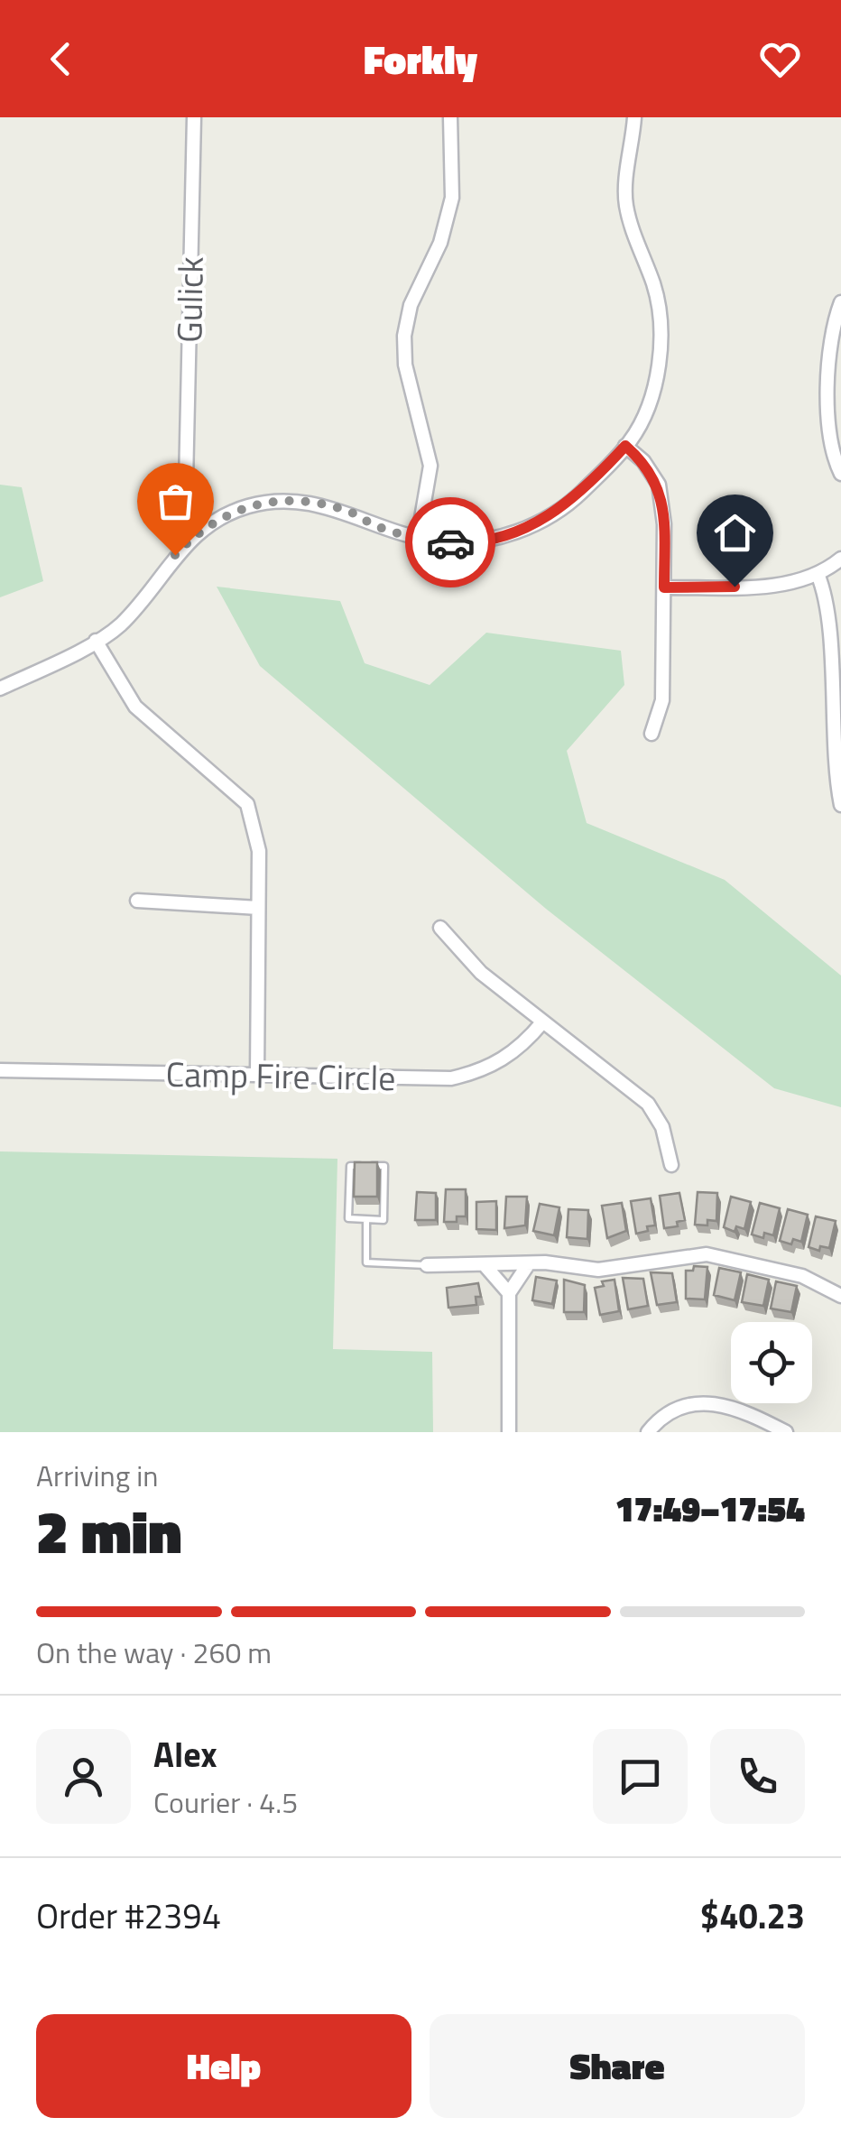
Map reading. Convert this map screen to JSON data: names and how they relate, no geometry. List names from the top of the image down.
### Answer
{
  "streets": {
    "street": ["Gulick", "Camp Fire Circle"]
  },
  "page": {
    "header": "Forkly",
    "heading": ["2 min", "Arriving in", "17:49–17:54"],
    "panel": [
      "Alex",
      "Courier · 4.5",
      "Order #2394",
      "$40.23"
    ],
    "bar": "On the way · 260 m",
    "buttons": ["Help", "Share"]
  }
}
